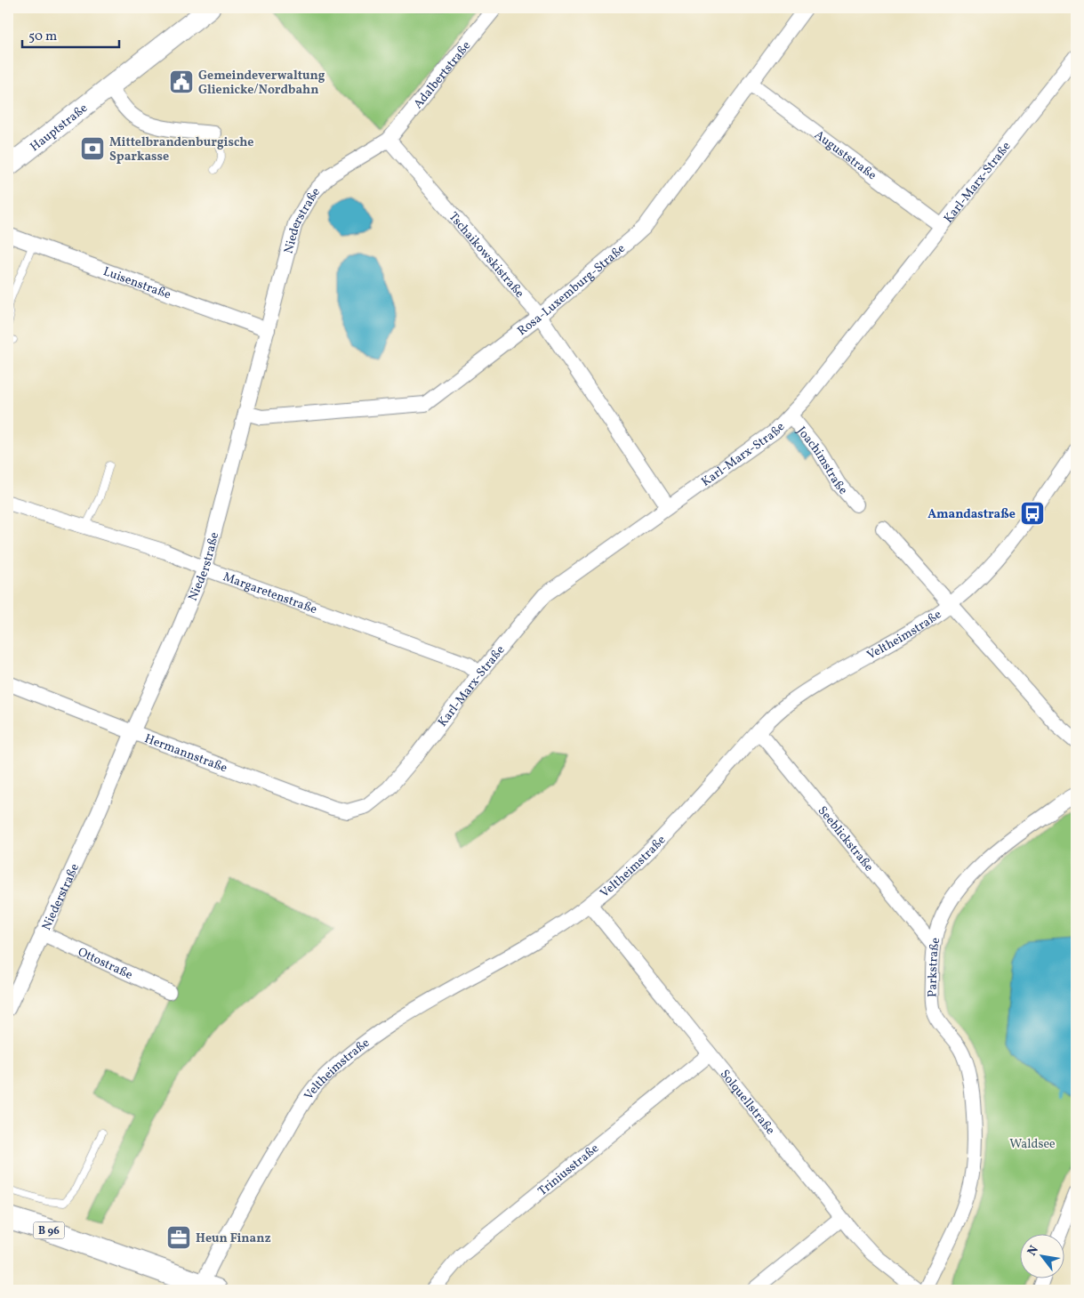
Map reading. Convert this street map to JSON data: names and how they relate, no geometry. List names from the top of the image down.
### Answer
{
  "streets": {
    "main road": ["B 96"],
    "street": [
      "Adalbertstraße",
      "Hauptstraße",
      "Auguststraße",
      "Karl-Marx-Straße",
      "Niederstraße",
      "Tschaikowskistraße",
      "Luisenstraße",
      "Rosa-Luxemburg-Straße",
      "Joachimstraße",
      "Margaretenstraße",
      "Veltheimstraße",
      "Hermannstraße",
      "Seeblickstraße",
      "Ottostraße",
      "Parkstraße",
      "Solquellstraße",
      "Triniusstraße"
    ]
  },
  "crossings": [
    ["Adalbertstraße", "Niederstraße"],
    ["Adalbertstraße", "Tschaikowskistraße"],
    ["Auguststraße", "Karl-Marx-Straße"],
    ["Auguststraße", "Rosa-Luxemburg-Straße"],
    ["Karl-Marx-Straße", "Tschaikowskistraße"],
    ["Karl-Marx-Straße", "Joachimstraße"],
    ["Karl-Marx-Straße", "Margaretenstraße"],
    ["Karl-Marx-Straße", "Hermannstraße"],
    ["Niederstraße", "Tschaikowskistraße"],
    ["Niederstraße", "Luisenstraße"],
    ["Niederstraße", "Rosa-Luxemburg-Straße"],
    ["Niederstraße", "Margaretenstraße"],
    ["Niederstraße", "Hermannstraße"],
    ["Niederstraße", "Ottostraße"],
    ["Tschaikowskistraße", "Rosa-Luxemburg-Straße"],
    ["Veltheimstraße", "Seeblickstraße"],
    ["Veltheimstraße", "Solquellstraße"],
    ["Veltheimstraße", "B 96"],
    ["Seeblickstraße", "Parkstraße"],
    ["Solquellstraße", "Triniusstraße"]
  ],
  "parks": ["Waldsee"],
  "places": {
    "public building": ["Gemeindeverwaltung Glienicke/Nordbahn"],
    "bank": ["Mittelbrandenburgische Sparkasse"],
    "bus stop": ["Amandastraße"],
    "office": ["Heun Finanz"]
  },
  "scale_bar": "50 m",
  "north": "top left"
}
